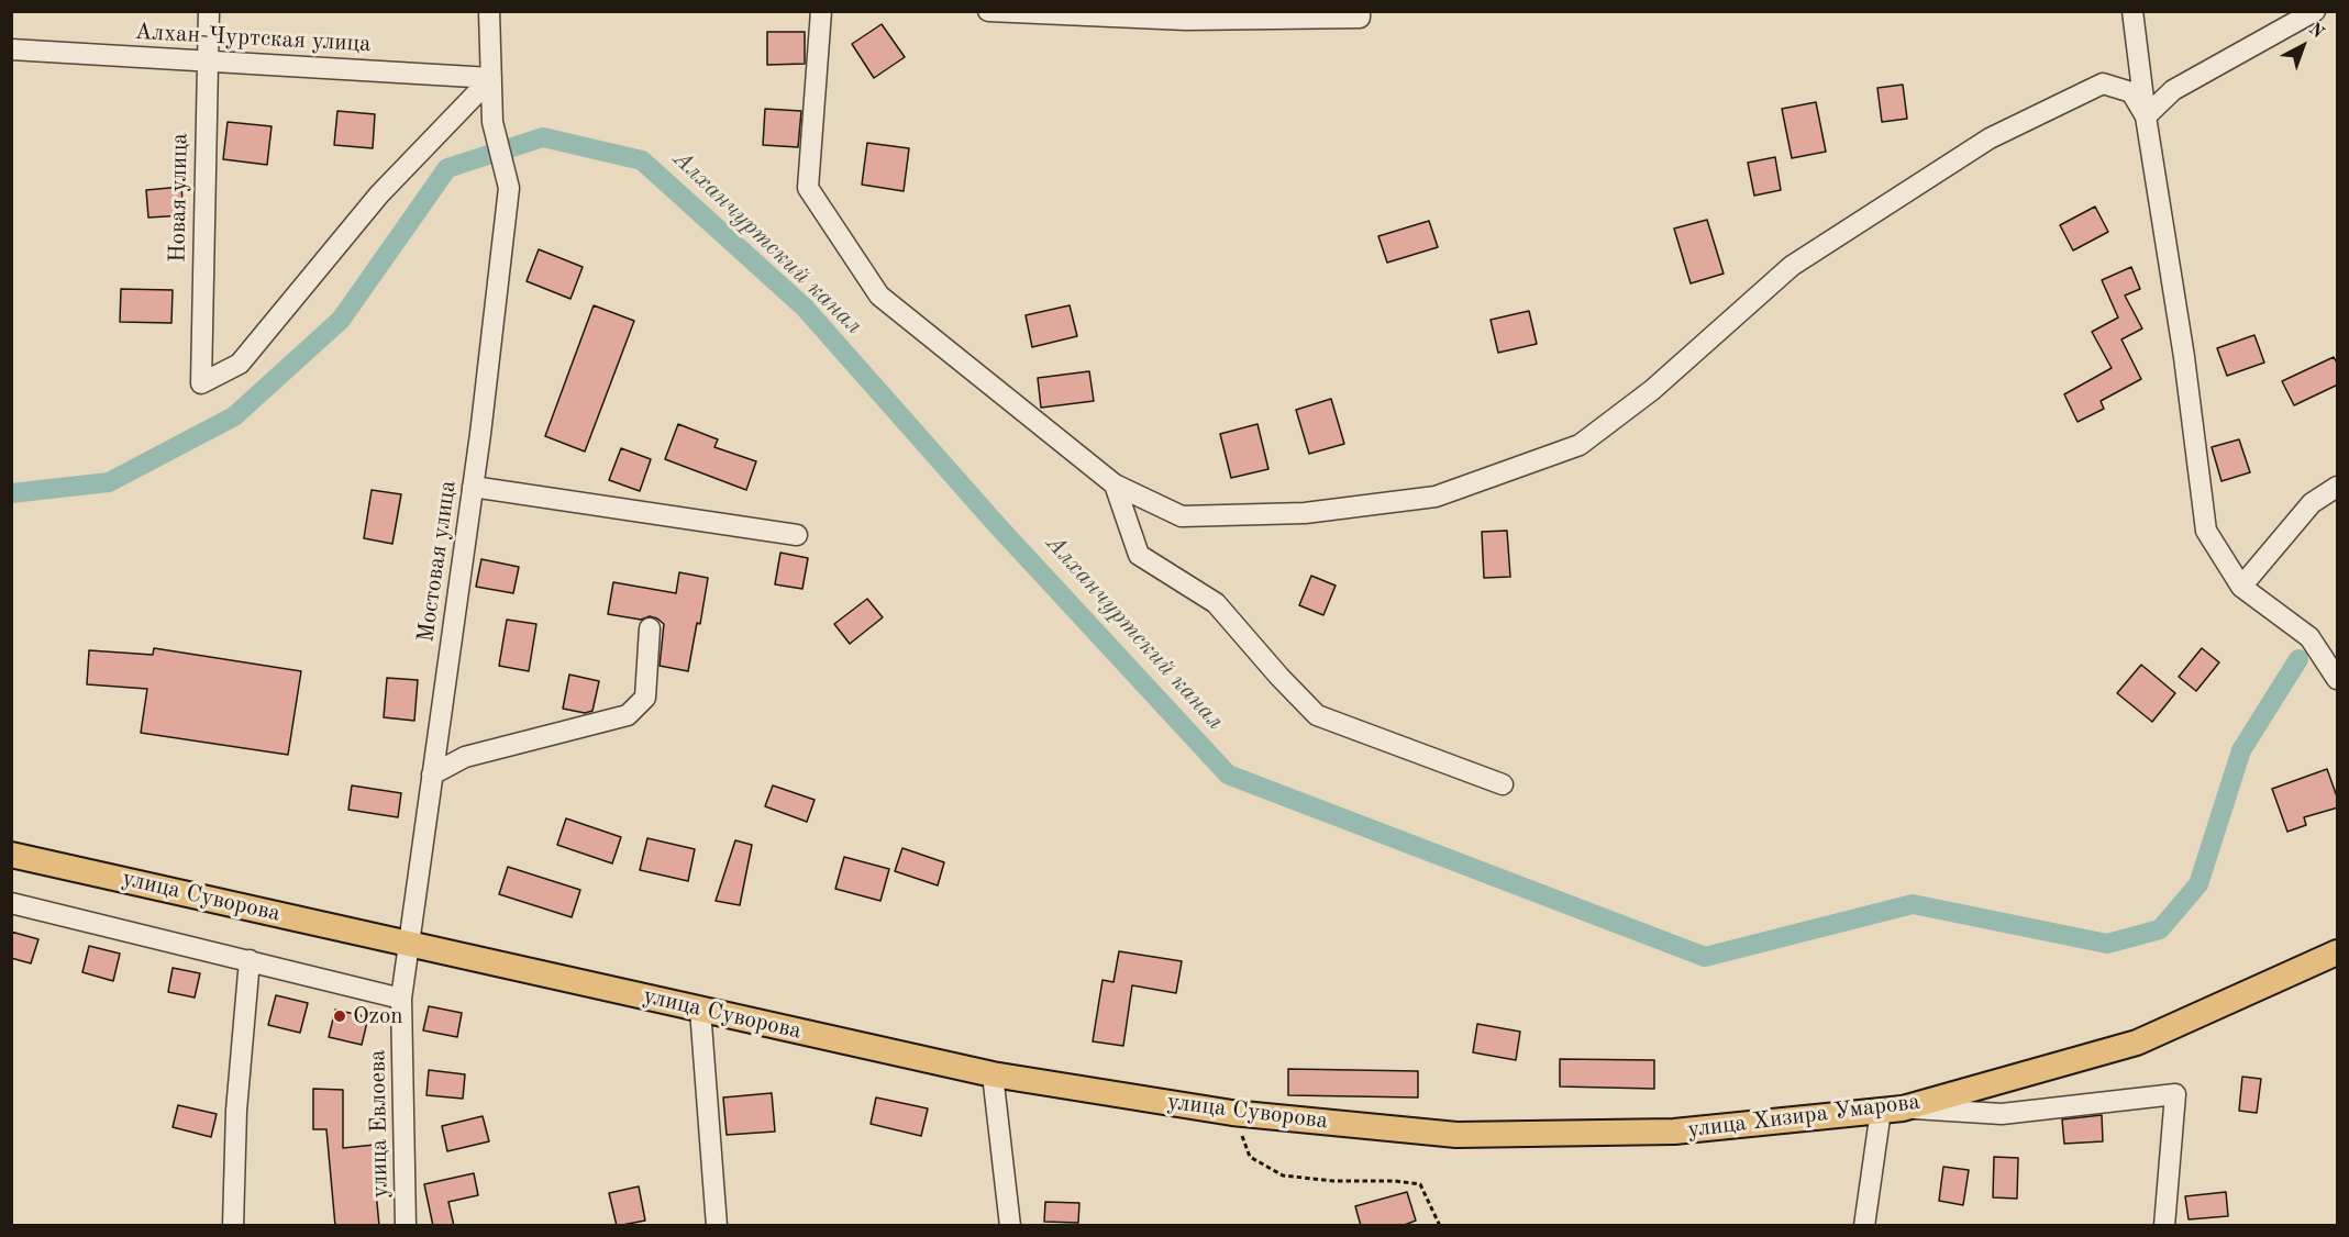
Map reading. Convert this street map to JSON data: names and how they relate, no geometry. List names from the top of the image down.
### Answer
{
  "streets": {
    "main road": ["улица Суворова", "улица Хизира Умарова"],
    "street": [
      "Алхан-Чуртская улица",
      "Новая улица",
      "Мостовая улица",
      "улица Евлоева"
    ]
  },
  "crossings": [
    ["Алхан-Чуртская улица", "Новая улица"],
    ["Алхан-Чуртская улица", "Мостовая улица"],
    ["Новая улица", "Мостовая улица"],
    ["Мостовая улица", "улица Суворова"],
    ["Мостовая улица", "улица Евлоева"],
    ["улица Суворова", "улица Хизира Умарова"],
    ["улица Суворова", "улица Евлоева"]
  ],
  "water": ["Алханчуртский канал"],
  "places": ["Ozon"],
  "north": "top right"
}
